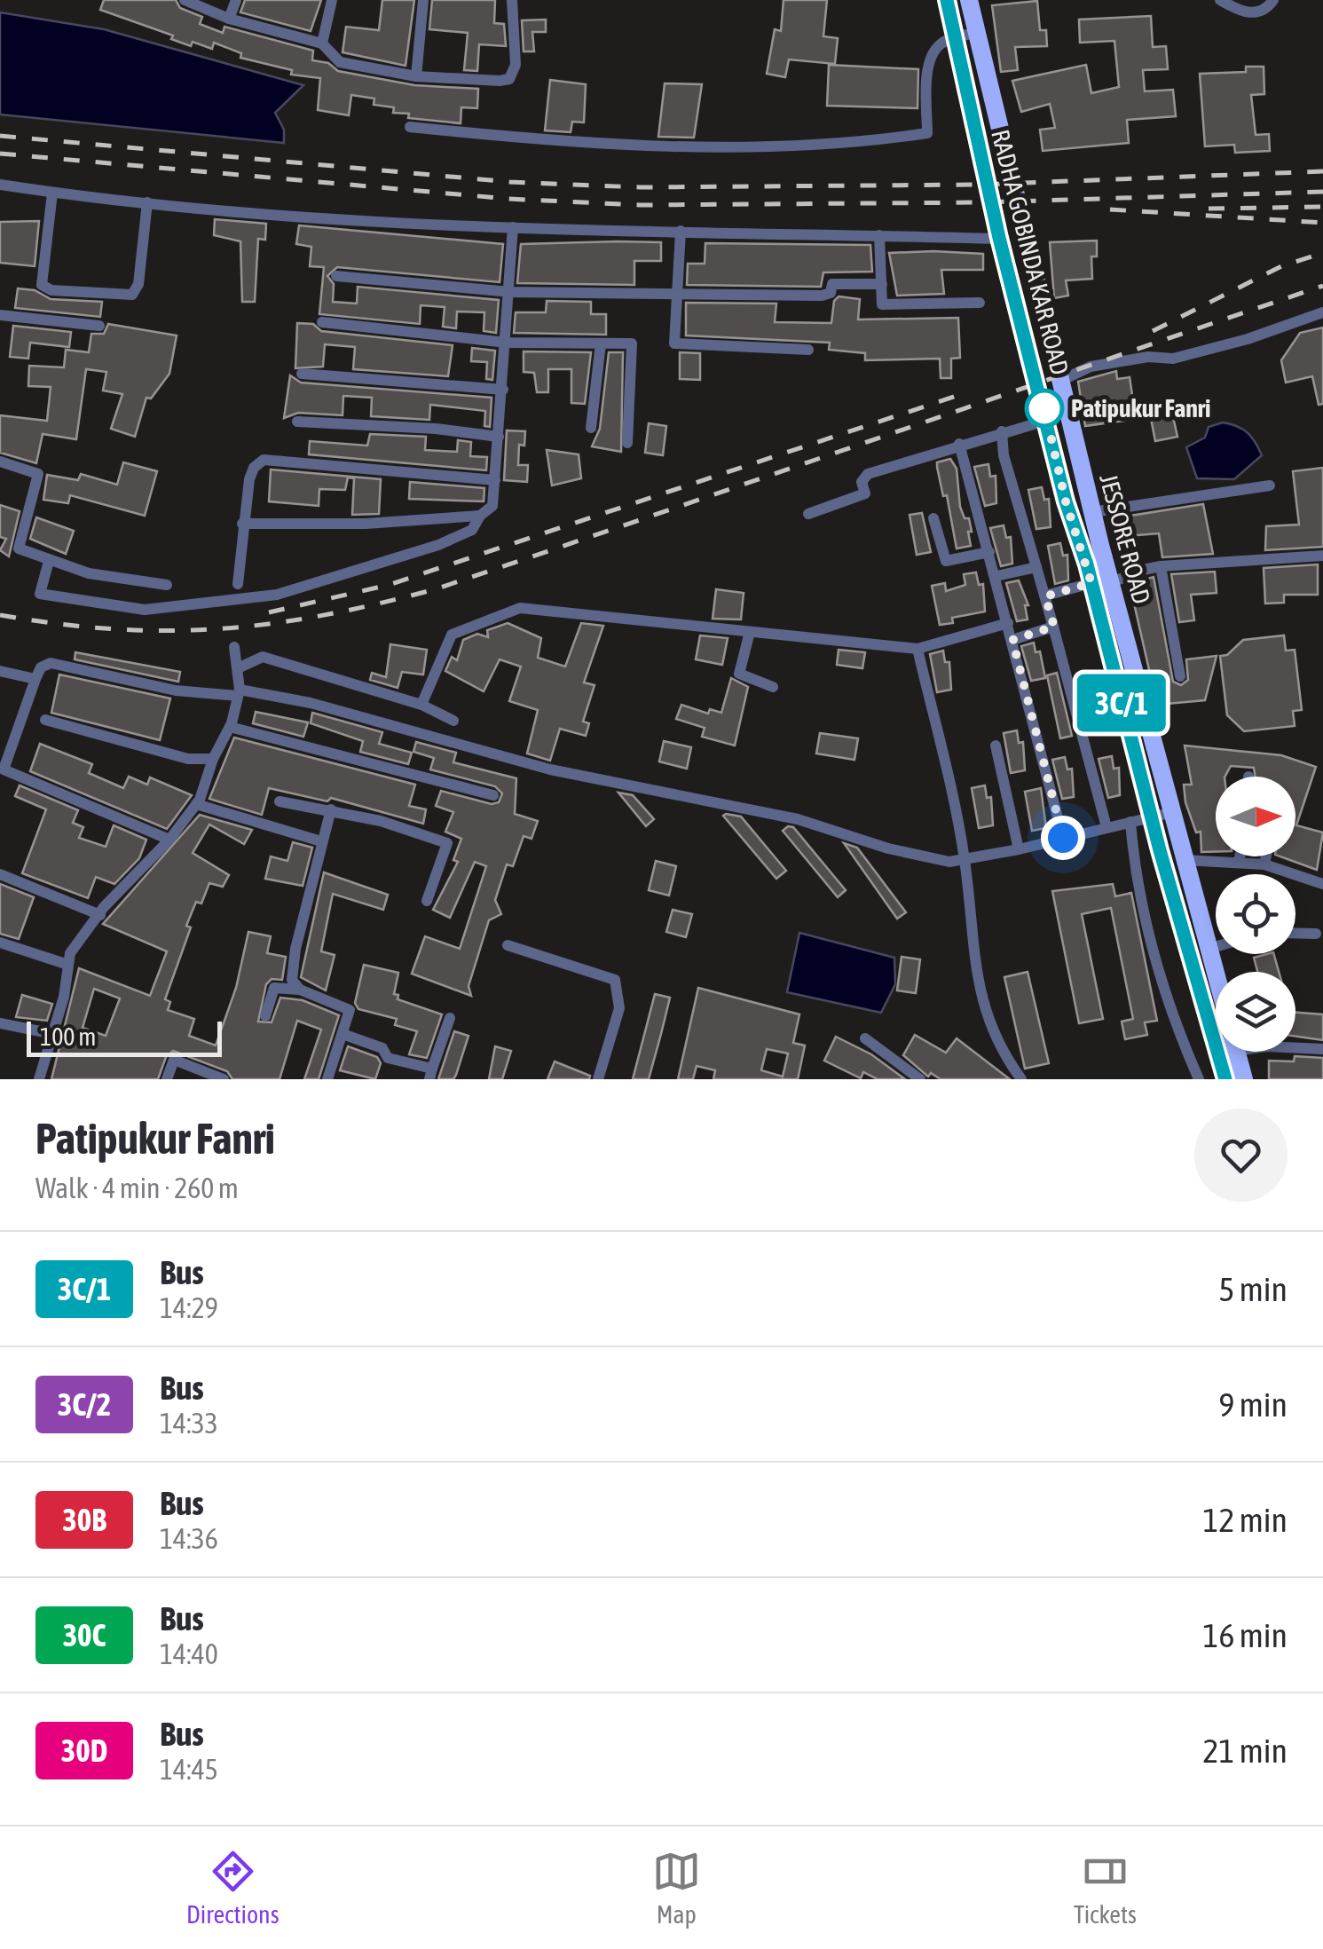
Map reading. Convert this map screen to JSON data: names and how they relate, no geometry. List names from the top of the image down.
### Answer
{
  "streets": {
    "main road": ["RADHA GOBINDA KAR ROAD", "JESSORE ROAD"]
  },
  "crossings": [
    ["RADHA GOBINDA KAR ROAD", "JESSORE ROAD"]
  ],
  "places": ["Patipukur Fanri"],
  "lines": ["bus line 3C/1"],
  "scale_bar": "100 m",
  "north": "right",
  "page": {
    "on_map": "3C/1",
    "scale": "100 m",
    "heading": ["Patipukur Fanri", "Walk · 4 min · 260 m"],
    "list": [
      {
        "mark": "3C/1",
        "name": "Bus",
        "note": "14:29",
        "value": "5 min"
      },
      {
        "mark": "3C/2",
        "name": "Bus",
        "note": "14:33",
        "value": "9 min"
      },
      {
        "mark": "30B",
        "name": "Bus",
        "note": "14:36",
        "value": "12 min"
      },
      {
        "mark": "30C",
        "name": "Bus",
        "note": "14:40",
        "value": "16 min"
      },
      {
        "mark": "30D",
        "name": "Bus",
        "note": "14:45",
        "value": "21 min"
      }
    ],
    "tabs": ["Directions", "Map", "Tickets"]
  }
}
